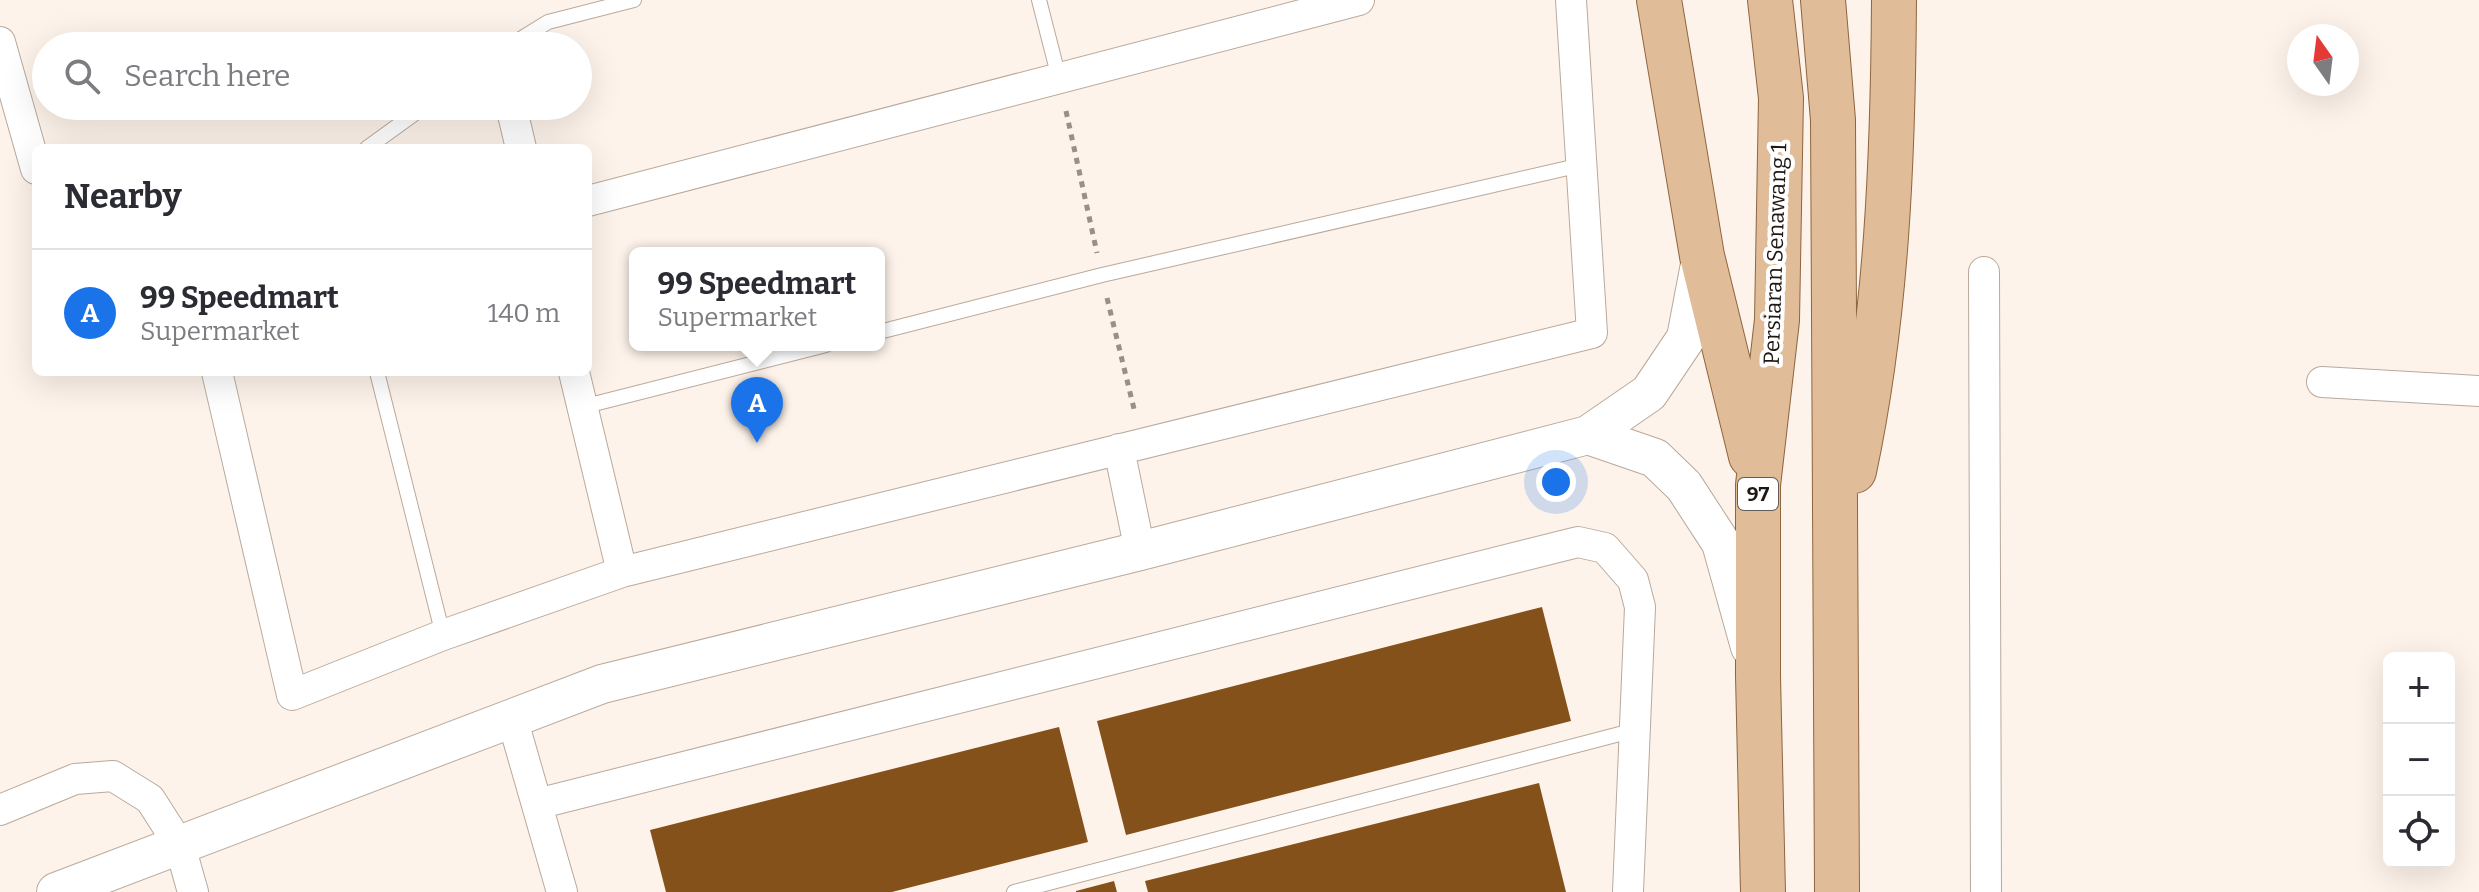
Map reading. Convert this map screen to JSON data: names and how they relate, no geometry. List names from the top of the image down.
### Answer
{
  "streets": {
    "main road": ["Persiaran Senawang 1", "97"]
  },
  "north": "top",
  "page": {
    "search": "Search here",
    "heading": "Nearby",
    "popup": ["99 Speedmart", "Supermarket"],
    "list": [
      {
        "mark": "A",
        "name": "99 Speedmart",
        "note": "Supermarket",
        "value": "140 m"
      }
    ],
    "pins": "A",
    "map_buttons": ["+", "−"]
  }
}
